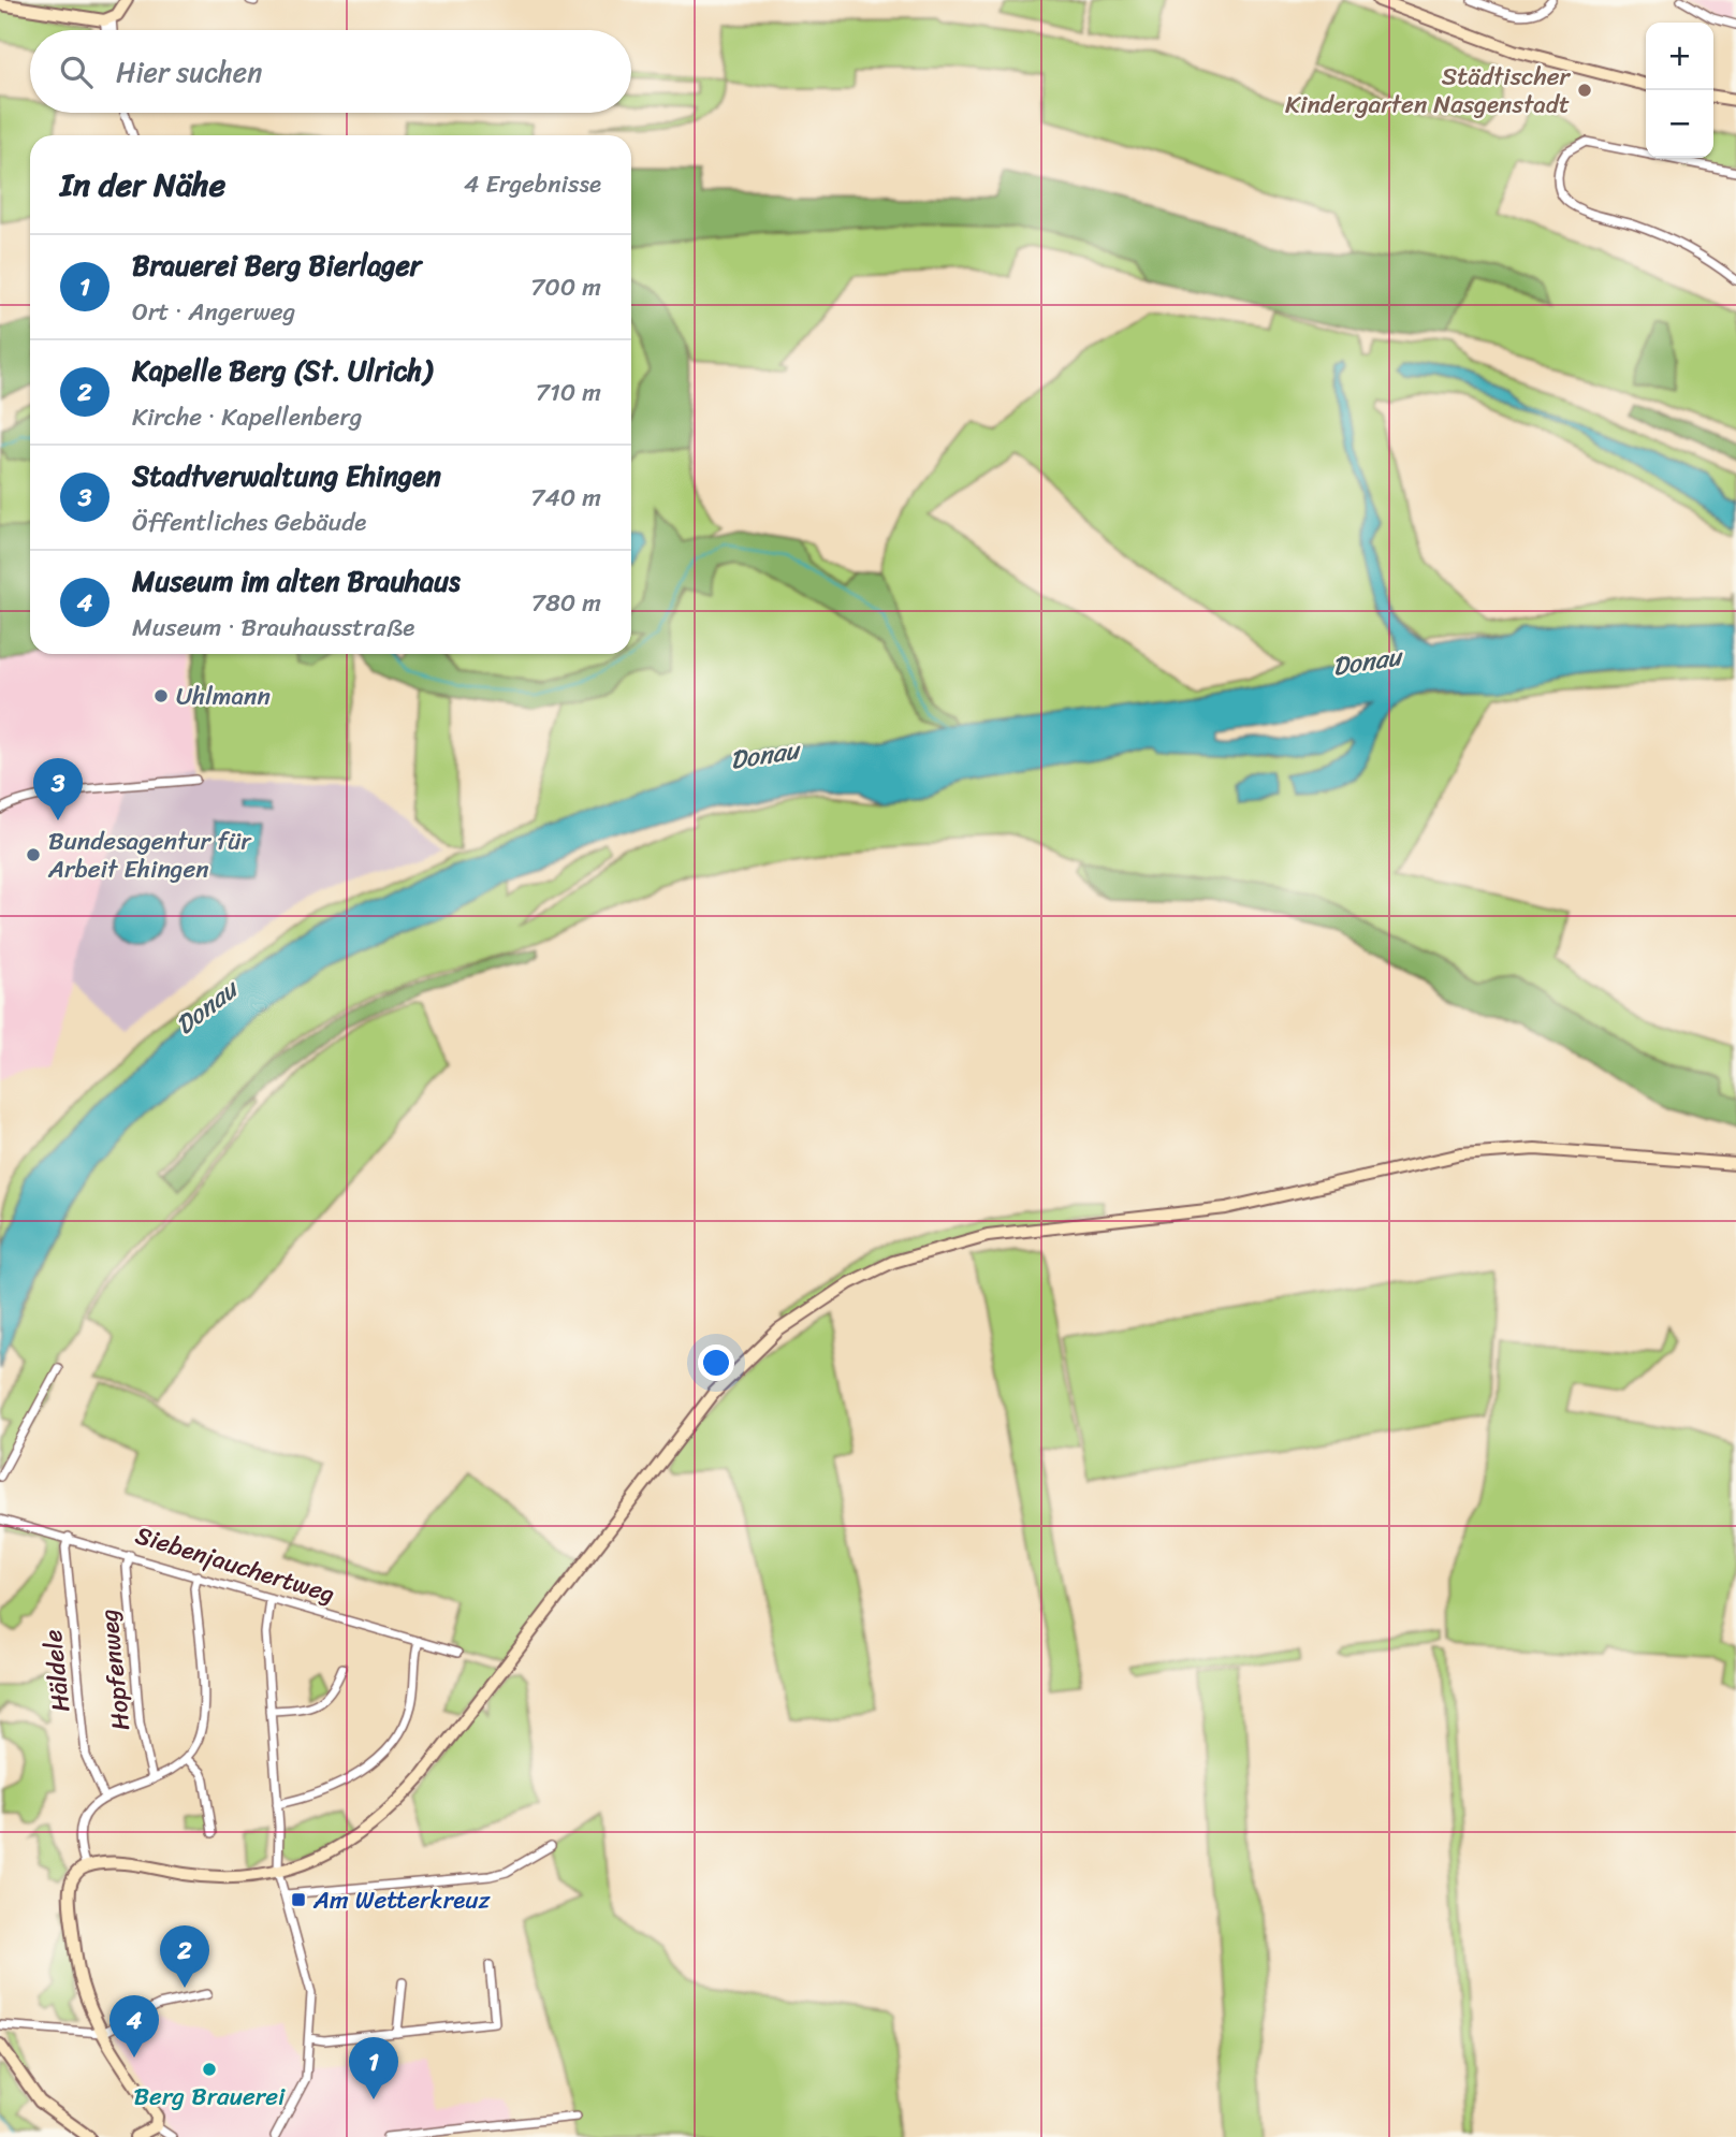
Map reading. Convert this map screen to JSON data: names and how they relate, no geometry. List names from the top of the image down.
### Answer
{
  "streets": {
    "street": ["Siebenjauchertweg", "Hopfenweg", "Häldele"]
  },
  "crossings": [
    ["Siebenjauchertweg", "Hopfenweg"],
    ["Siebenjauchertweg", "Häldele"]
  ],
  "water": ["Donau"],
  "places": {
    "other": [
      "Städtischer Kindergarten Nasgenstadt",
      "Uhlmann",
      "Bundesagentur für Arbeit Ehingen",
      "Berg Brauerei"
    ],
    "transit": ["Am Wetterkreuz"]
  },
  "page": {
    "map_buttons": ["+", "−"],
    "search": "Hier suchen",
    "heading": ["In der Nähe", "4 Ergebnisse"],
    "list": [
      {
        "mark": "1",
        "name": "Brauerei Berg Bierlager",
        "note": "Ort · Angerweg",
        "value": "700 m"
      },
      {
        "mark": "2",
        "name": "Kapelle Berg (St. Ulrich)",
        "note": "Kirche · Kapellenberg",
        "value": "710 m"
      },
      {
        "mark": "3",
        "name": "Stadtverwaltung Ehingen",
        "note": "Öffentliches Gebäude",
        "value": "740 m"
      },
      {
        "mark": "4",
        "name": "Museum im alten Brauhaus",
        "note": "Museum · Brauhausstraße",
        "value": "780 m"
      }
    ],
    "pins": [
      "3",
      "2",
      "4",
      "1"
    ]
  }
}
